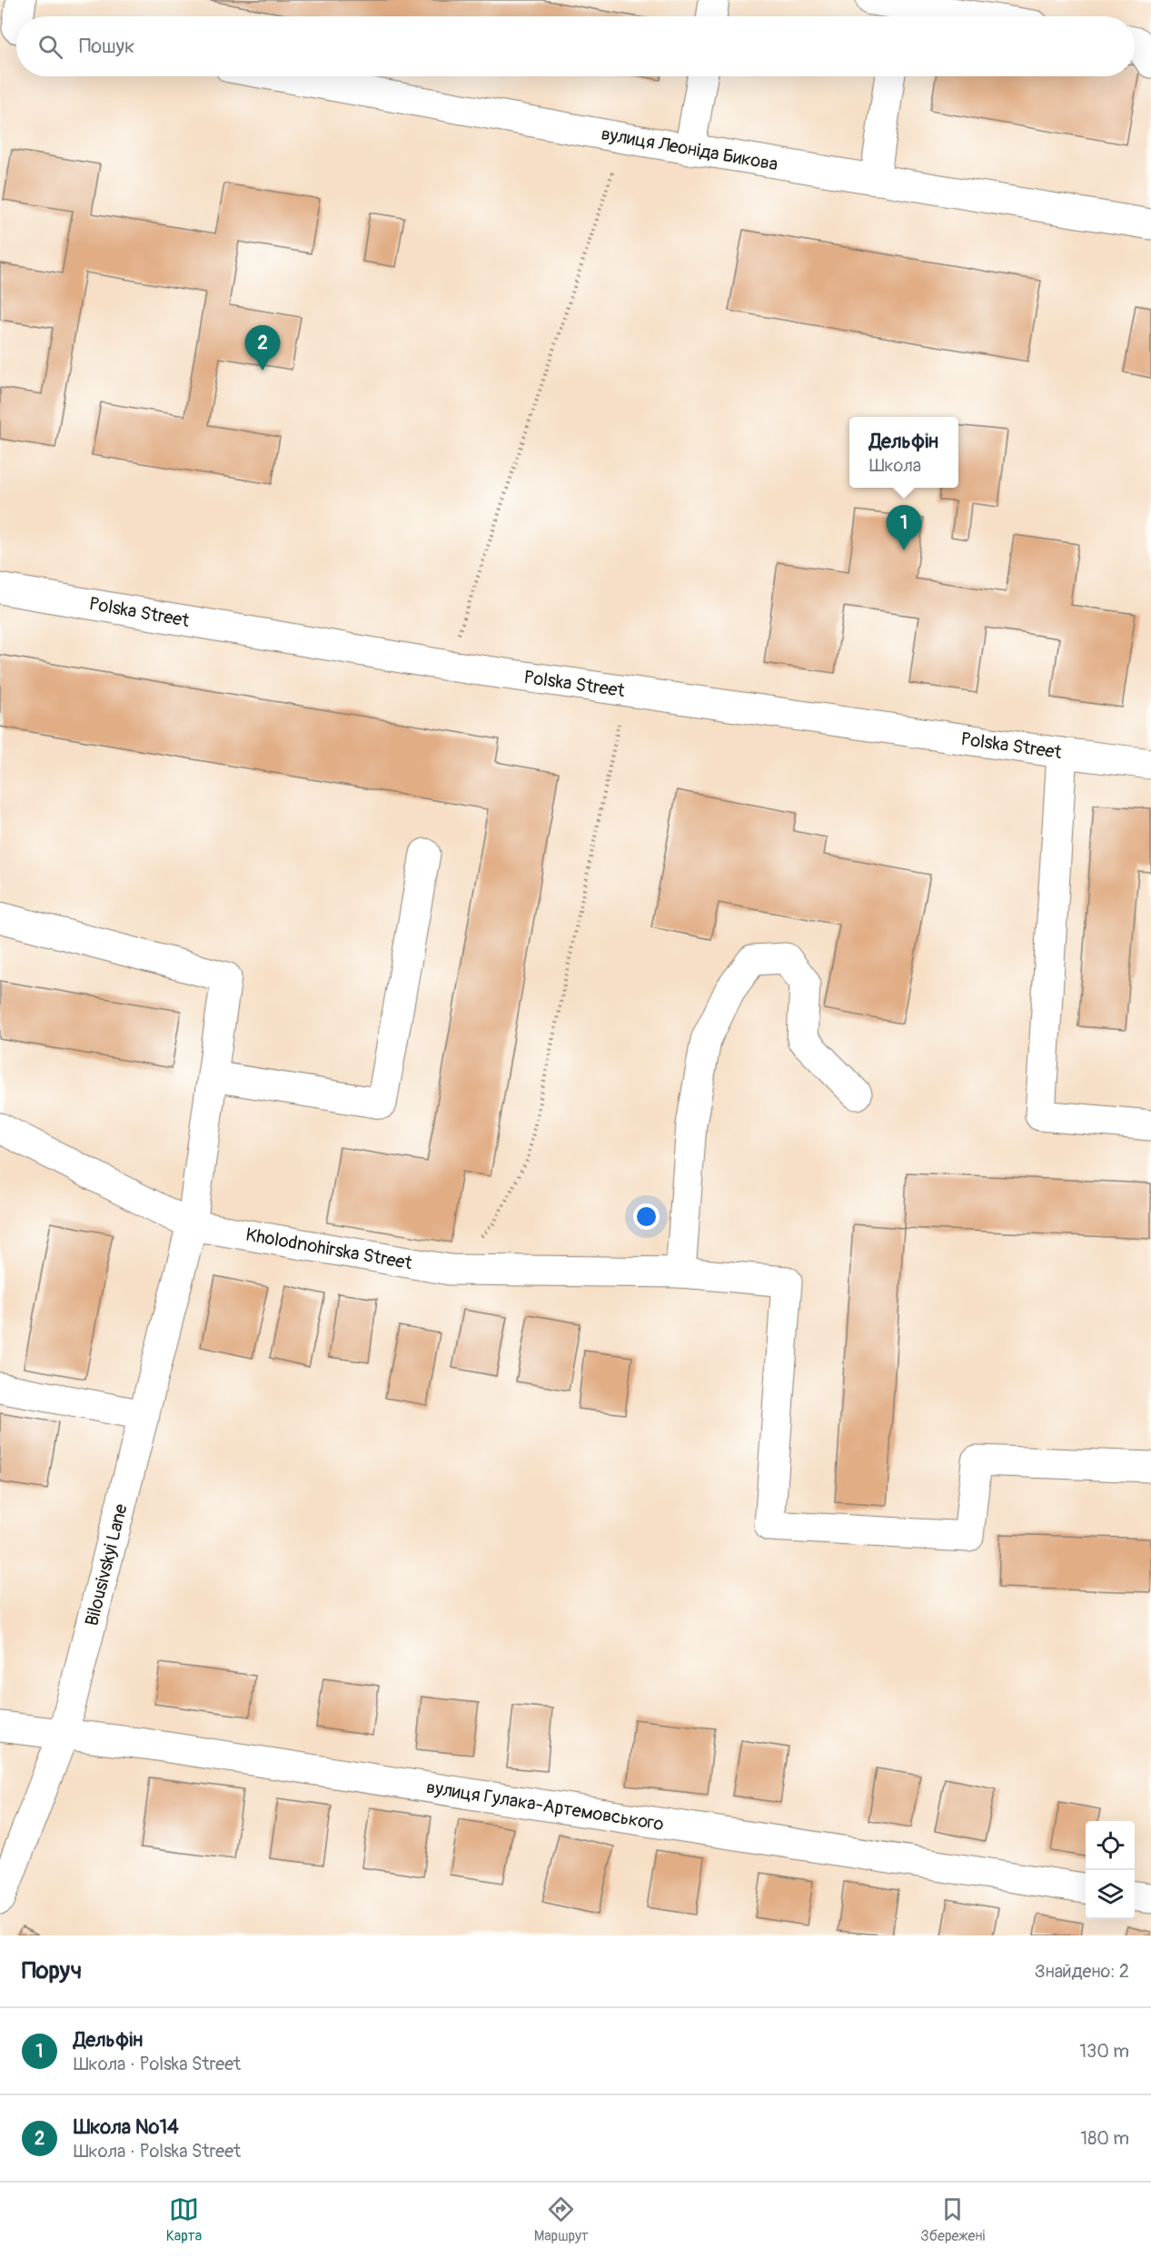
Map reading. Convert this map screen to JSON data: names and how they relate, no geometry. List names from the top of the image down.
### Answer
{
  "streets": {
    "street": [
      "вулиця Леоніда Бикова",
      "Polska Street",
      "Kholodnohirska Street",
      "Bilousivskyi Lane",
      "вулиця Гулака-Артемовського"
    ]
  },
  "crossings": [
    ["Kholodnohirska Street", "Bilousivskyi Lane"],
    ["Bilousivskyi Lane", "вулиця Гулака-Артемовського"]
  ],
  "page": {
    "search": "Пошук",
    "pins": ["2", "1"],
    "popup": ["Дельфін", "Школа"],
    "heading": ["Поруч", "Знайдено: 2"],
    "list": [
      {
        "mark": "1",
        "name": "Дельфін",
        "note": "Школа · Polska Street",
        "value": "130 m"
      },
      {
        "mark": "2",
        "name": "Школа №14",
        "note": "Школа · Polska Street",
        "value": "180 m"
      }
    ],
    "nav": ["Карта", "Маршрут", "Збережені"]
  }
}
